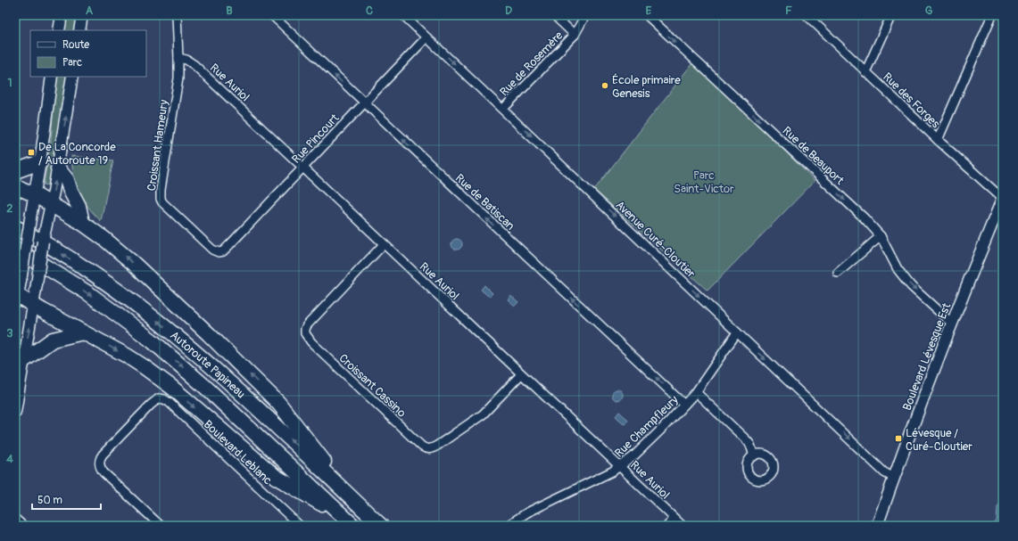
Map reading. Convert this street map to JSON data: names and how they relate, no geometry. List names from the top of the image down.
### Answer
{
  "streets": {
    "highway": ["Autoroute Papineau"],
    "street": [
      "Rue de Rosemère",
      "Rue Auriol",
      "Rue des Forges",
      "Rue Pincourt",
      "Croissant Hameury",
      "Rue de Beauport",
      "Rue de Batiscan",
      "Avenue Curé-Cloutier",
      "Boulevard Lévesque Est",
      "Croissant Cassino",
      "Rue Champfleury",
      "Boulevard Leblanc"
    ]
  },
  "crossings": [
    ["Rue de Rosemère", "Avenue Curé-Cloutier"],
    ["Rue Auriol", "Rue Pincourt"],
    ["Rue Auriol", "Croissant Hameury"],
    ["Rue Auriol", "Croissant Cassino"],
    ["Rue Auriol", "Rue Champfleury"],
    ["Rue des Forges", "Boulevard Lévesque Est"],
    ["Rue Pincourt", "Croissant Hameury"],
    ["Rue Pincourt", "Rue de Batiscan"],
    ["Rue Pincourt", "Avenue Curé-Cloutier"],
    ["Rue de Beauport", "Boulevard Lévesque Est"],
    ["Rue de Batiscan", "Rue Champfleury"],
    ["Avenue Curé-Cloutier", "Boulevard Lévesque Est"],
    ["Avenue Curé-Cloutier", "Rue Champfleury"]
  ],
  "one_way": ["Rue de Beauport", "Rue de Batiscan", "Avenue Curé-Cloutier"],
  "parks": ["Parc Saint-Victor"],
  "places": {
    "other": ["École primaire Genesis"],
    "transit": ["De La Concorde / Autoroute 19", "Lévesque / Curé-Cloutier"]
  },
  "legend": ["Route", "Parc"],
  "scale_bar": "50 m",
  "grid": {
    "columns": [
      "A",
      "B",
      "C",
      "D",
      "E",
      "F",
      "G"
    ],
    "rows": [
      "1",
      "2",
      "3",
      "4"
    ]
  }
}
